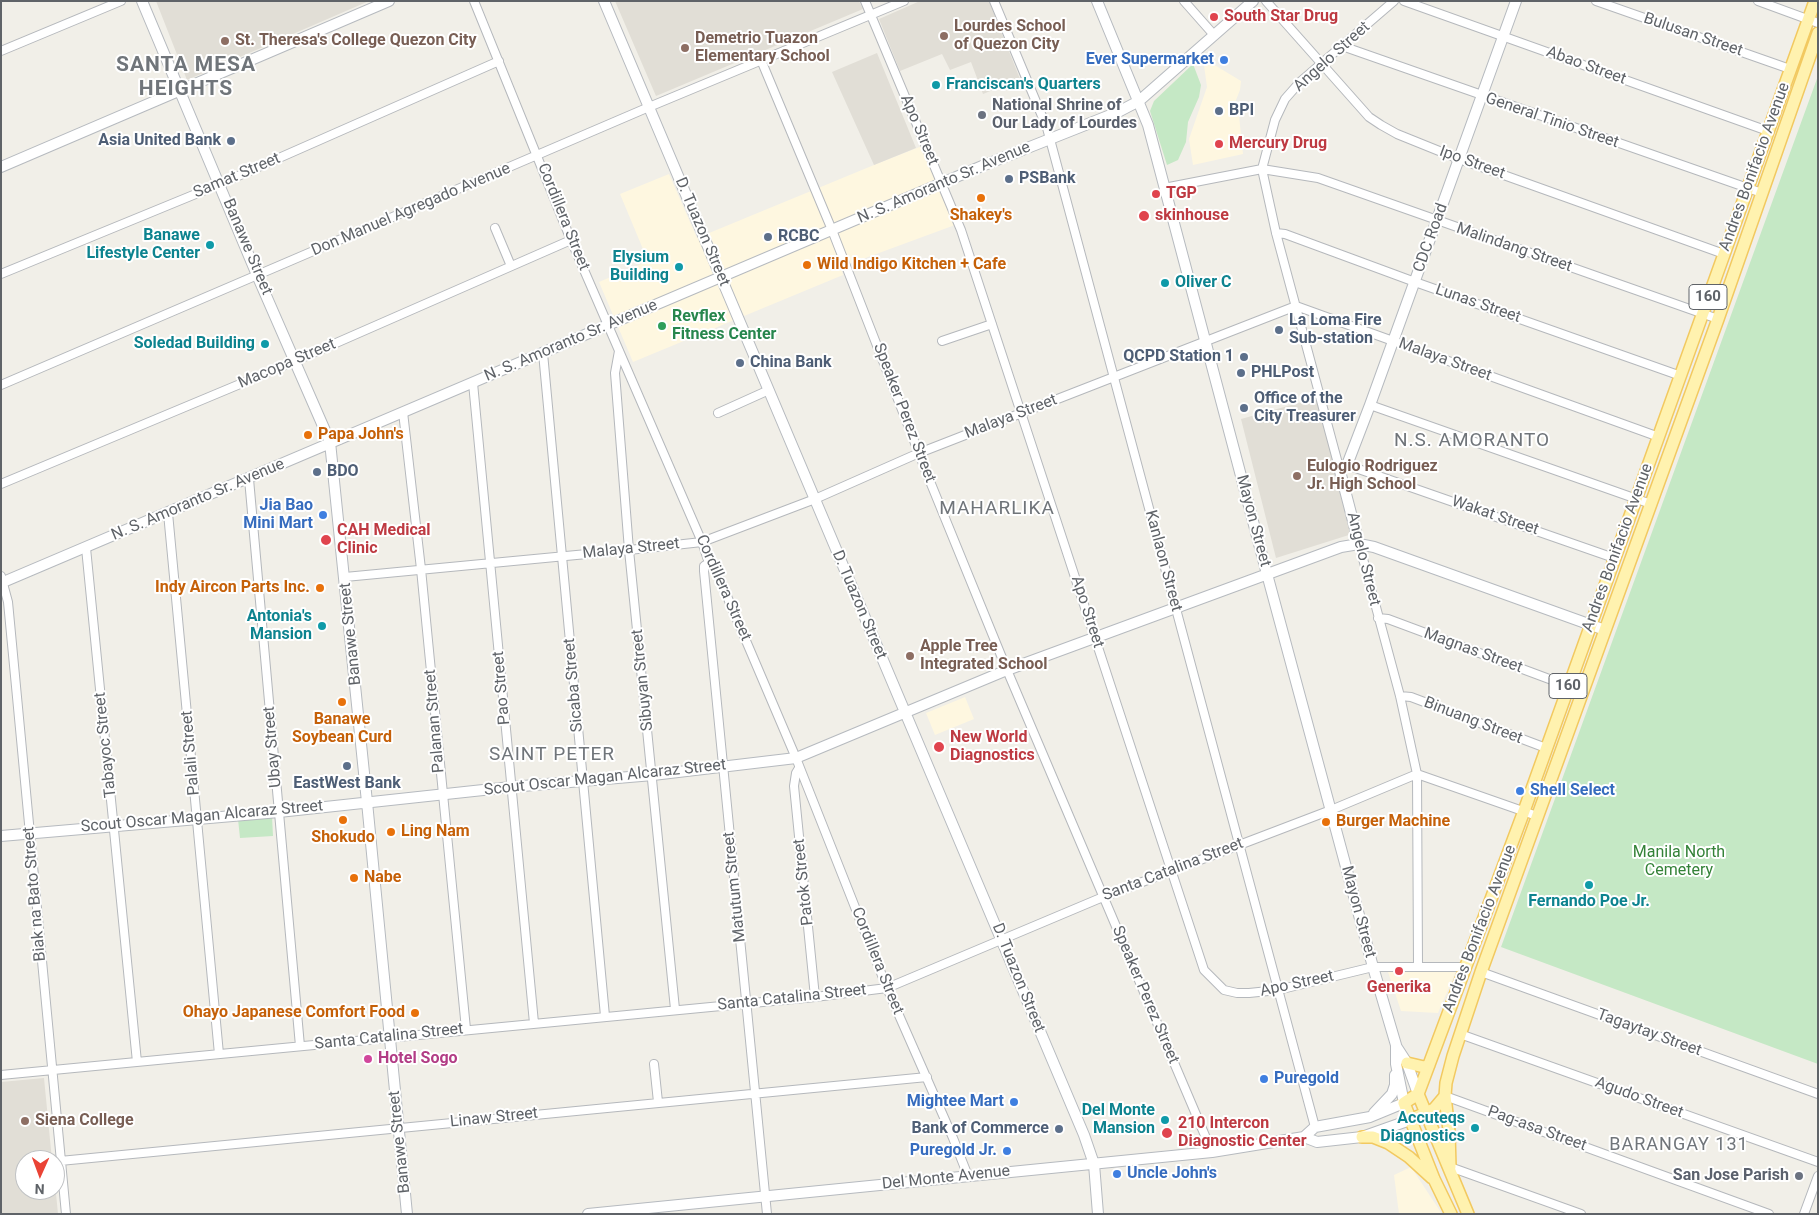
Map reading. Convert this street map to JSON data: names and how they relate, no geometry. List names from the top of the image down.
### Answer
{
  "streets": {
    "main road": ["Andres Bonifacio Avenue", "160"],
    "street": [
      "Bulusan Street",
      "Angelo Street",
      "Abao Street",
      "General Tinio Street",
      "Apo Street",
      "Ipo Street",
      "Samat Street",
      "N. S. Amoranto Sr. Avenue",
      "Don Manuel Agregado Avenue",
      "Cordillera Street",
      "D. Tuazon Street",
      "CDC Road",
      "Banawe Street",
      "Malindang Street",
      "Lunas Street",
      "Malaya Street",
      "Macopa Street",
      "Speaker Perez Street",
      "Wakat Street",
      "Mayon Street",
      "Kanlaon Street",
      "Magnas Street",
      "Sibuyan Street",
      "Sicaba Street",
      "Pao Street",
      "Palanan Street",
      "Binuang Street",
      "Tabayoc Street",
      "Ubay Street",
      "Palali Street",
      "Scout Oscar Magan Alcaraz Street",
      "Santa Catalina Street",
      "Patok Street",
      "Matutum Street",
      "Biak na Bato Street",
      "Tagaytay Street",
      "Agudo Street",
      "Linaw Street",
      "Pag-asa Street",
      "Del Monte Avenue"
    ]
  },
  "crossings": [
    ["Bulusan Street", "Andres Bonifacio Avenue"],
    ["Angelo Street", "General Tinio Street"],
    ["Angelo Street", "Apo Street"],
    ["Angelo Street", "Ipo Street"],
    ["Angelo Street", "CDC Road"],
    ["Angelo Street", "Malindang Street"],
    ["Angelo Street", "Lunas Street"],
    ["Angelo Street", "Malaya Street"],
    ["Angelo Street", "Wakat Street"],
    ["Angelo Street", "Magnas Street"],
    ["Angelo Street", "Binuang Street"],
    ["Angelo Street", "Scout Oscar Magan Alcaraz Street"],
    ["Angelo Street", "Santa Catalina Street"],
    ["Abao Street", "Andres Bonifacio Avenue"],
    ["Abao Street", "CDC Road"],
    ["General Tinio Street", "Andres Bonifacio Avenue"],
    ["General Tinio Street", "CDC Road"],
    ["Apo Street", "Andres Bonifacio Avenue"],
    ["Apo Street", "N. S. Amoranto Sr. Avenue"],
    ["Apo Street", "Don Manuel Agregado Avenue"],
    ["Apo Street", "Malaya Street"],
    ["Apo Street", "Mayon Street"],
    ["Apo Street", "Kanlaon Street"],
    ["Apo Street", "Scout Oscar Magan Alcaraz Street"],
    ["Apo Street", "Santa Catalina Street"],
    ["Ipo Street", "Andres Bonifacio Avenue"],
    ["Ipo Street", "CDC Road"],
    ["Andres Bonifacio Avenue", "Malindang Street"],
    ["Andres Bonifacio Avenue", "Lunas Street"],
    ["Andres Bonifacio Avenue", "Malaya Street"],
    ["Andres Bonifacio Avenue", "Wakat Street"],
    ["Andres Bonifacio Avenue", "Mayon Street"],
    ["Andres Bonifacio Avenue", "Magnas Street"],
    ["Andres Bonifacio Avenue", "Binuang Street"],
    ["Andres Bonifacio Avenue", "Scout Oscar Magan Alcaraz Street"],
    ["Andres Bonifacio Avenue", "Tagaytay Street"],
    ["Andres Bonifacio Avenue", "Agudo Street"],
    ["Andres Bonifacio Avenue", "Pag-asa Street"],
    ["Samat Street", "Cordillera Street"],
    ["Samat Street", "Banawe Street"],
    ["N. S. Amoranto Sr. Avenue", "Cordillera Street"],
    ["N. S. Amoranto Sr. Avenue", "D. Tuazon Street"],
    ["N. S. Amoranto Sr. Avenue", "Banawe Street"],
    ["N. S. Amoranto Sr. Avenue", "Speaker Perez Street"],
    ["N. S. Amoranto Sr. Avenue", "Mayon Street"],
    ["N. S. Amoranto Sr. Avenue", "Kanlaon Street"],
    ["N. S. Amoranto Sr. Avenue", "Sicaba Street"],
    ["N. S. Amoranto Sr. Avenue", "Pao Street"],
    ["N. S. Amoranto Sr. Avenue", "Palanan Street"],
    ["N. S. Amoranto Sr. Avenue", "Tabayoc Street"],
    ["N. S. Amoranto Sr. Avenue", "Ubay Street"],
    ["N. S. Amoranto Sr. Avenue", "Palali Street"],
    ["N. S. Amoranto Sr. Avenue", "Biak na Bato Street"],
    ["Don Manuel Agregado Avenue", "Cordillera Street"],
    ["Don Manuel Agregado Avenue", "D. Tuazon Street"],
    ["Don Manuel Agregado Avenue", "Banawe Street"],
    ["Don Manuel Agregado Avenue", "Speaker Perez Street"],
    ["Cordillera Street", "Malaya Street"],
    ["Cordillera Street", "Macopa Street"],
    ["Cordillera Street", "Sibuyan Street"],
    ["Cordillera Street", "Scout Oscar Magan Alcaraz Street"],
    ["Cordillera Street", "Santa Catalina Street"],
    ["Cordillera Street", "Patok Street"],
    ["Cordillera Street", "Matutum Street"],
    ["Cordillera Street", "Linaw Street"],
    ["Cordillera Street", "Del Monte Avenue"],
    ["D. Tuazon Street", "Malaya Street"],
    ["D. Tuazon Street", "Scout Oscar Magan Alcaraz Street"],
    ["D. Tuazon Street", "Santa Catalina Street"],
    ["D. Tuazon Street", "Del Monte Avenue"],
    ["CDC Road", "Malindang Street"],
    ["CDC Road", "Lunas Street"],
    ["CDC Road", "Malaya Street"],
    ["CDC Road", "Wakat Street"],
    ["Banawe Street", "Malaya Street"],
    ["Banawe Street", "Macopa Street"],
    ["Banawe Street", "Scout Oscar Magan Alcaraz Street"],
    ["Banawe Street", "Santa Catalina Street"],
    ["Banawe Street", "Linaw Street"],
    ["Malindang Street", "Mayon Street"],
    ["Malaya Street", "Speaker Perez Street"],
    ["Malaya Street", "Mayon Street"],
    ["Malaya Street", "Kanlaon Street"],
    ["Malaya Street", "Sibuyan Street"],
    ["Malaya Street", "Sicaba Street"],
    ["Malaya Street", "Pao Street"],
    ["Malaya Street", "Palanan Street"],
    ["Speaker Perez Street", "Scout Oscar Magan Alcaraz Street"],
    ["Speaker Perez Street", "Santa Catalina Street"],
    ["Speaker Perez Street", "Del Monte Avenue"],
    ["Mayon Street", "Scout Oscar Magan Alcaraz Street"],
    ["Mayon Street", "Santa Catalina Street"],
    ["Kanlaon Street", "Scout Oscar Magan Alcaraz Street"],
    ["Kanlaon Street", "Santa Catalina Street"],
    ["Sibuyan Street", "Scout Oscar Magan Alcaraz Street"],
    ["Sibuyan Street", "Santa Catalina Street"],
    ["Sicaba Street", "Scout Oscar Magan Alcaraz Street"],
    ["Sicaba Street", "Santa Catalina Street"],
    ["Pao Street", "Scout Oscar Magan Alcaraz Street"],
    ["Pao Street", "Santa Catalina Street"],
    ["Palanan Street", "Scout Oscar Magan Alcaraz Street"],
    ["Palanan Street", "Santa Catalina Street"],
    ["Tabayoc Street", "Scout Oscar Magan Alcaraz Street"],
    ["Tabayoc Street", "Santa Catalina Street"],
    ["Ubay Street", "Scout Oscar Magan Alcaraz Street"],
    ["Ubay Street", "Santa Catalina Street"],
    ["Palali Street", "Scout Oscar Magan Alcaraz Street"],
    ["Palali Street", "Santa Catalina Street"],
    ["Scout Oscar Magan Alcaraz Street", "Patok Street"],
    ["Scout Oscar Magan Alcaraz Street", "Matutum Street"],
    ["Scout Oscar Magan Alcaraz Street", "Biak na Bato Street"],
    ["Santa Catalina Street", "Patok Street"],
    ["Santa Catalina Street", "Matutum Street"],
    ["Santa Catalina Street", "Biak na Bato Street"],
    ["Matutum Street", "Linaw Street"],
    ["Matutum Street", "Del Monte Avenue"]
  ],
  "districts": [
    "SANTA MESA HEIGHTS",
    "N.S. AMORANTO",
    "MAHARLIKA",
    "SAINT PETER",
    "BARANGAY 131"
  ],
  "parks": ["Manila North Cemetery"],
  "places": [
    "South Star Drug",
    "Lourdes School of Quezon City",
    "St. Theresa's College Quezon City",
    "Demetrio Tuazon Elementary School",
    "Ever Supermarket",
    "Franciscan's Quarters",
    "BPI",
    "National Shrine of Our Lady of Lourdes",
    "Asia United Bank",
    "Mercury Drug",
    "PSBank",
    "TGP",
    "Shakey's",
    "skinhouse",
    "RCBC",
    "Banawe Lifestyle Center",
    "Wild Indigo Kitchen + Cafe",
    "Elysium Building",
    "Oliver C",
    "Revflex Fitness Center",
    "La Loma Fire Sub-station",
    "Soledad Building",
    "QCPD Station 1",
    "China Bank",
    "PHLPost",
    "Office of the City Treasurer",
    "Papa John's",
    "BDO",
    "Eulogio Rodriguez Jr. High School",
    "Jia Bao Mini Mart",
    "CAH Medical Clinic",
    "Indy Aircon Parts Inc.",
    "Antonia's Mansion",
    "Apple Tree Integrated School",
    "Banawe Soybean Curd",
    "New World Diagnostics",
    "EastWest Bank",
    "Shell Select",
    "Shokudo",
    "Burger Machine",
    "Ling Nam",
    "Nabe",
    "Fernando Poe Jr.",
    "Generika",
    "Ohayo Japanese Comfort Food",
    "Hotel Sogo",
    "Puregold",
    "Mightee Mart",
    "Del Monte Mansion",
    "Siena College",
    "Accuteqs Diagnostics",
    "Bank of Commerce",
    "210 Intercon Diagnostic Center",
    "Puregold Jr.",
    "Uncle John's",
    "San Jose Parish"
  ],
  "north": "bottom"
}
